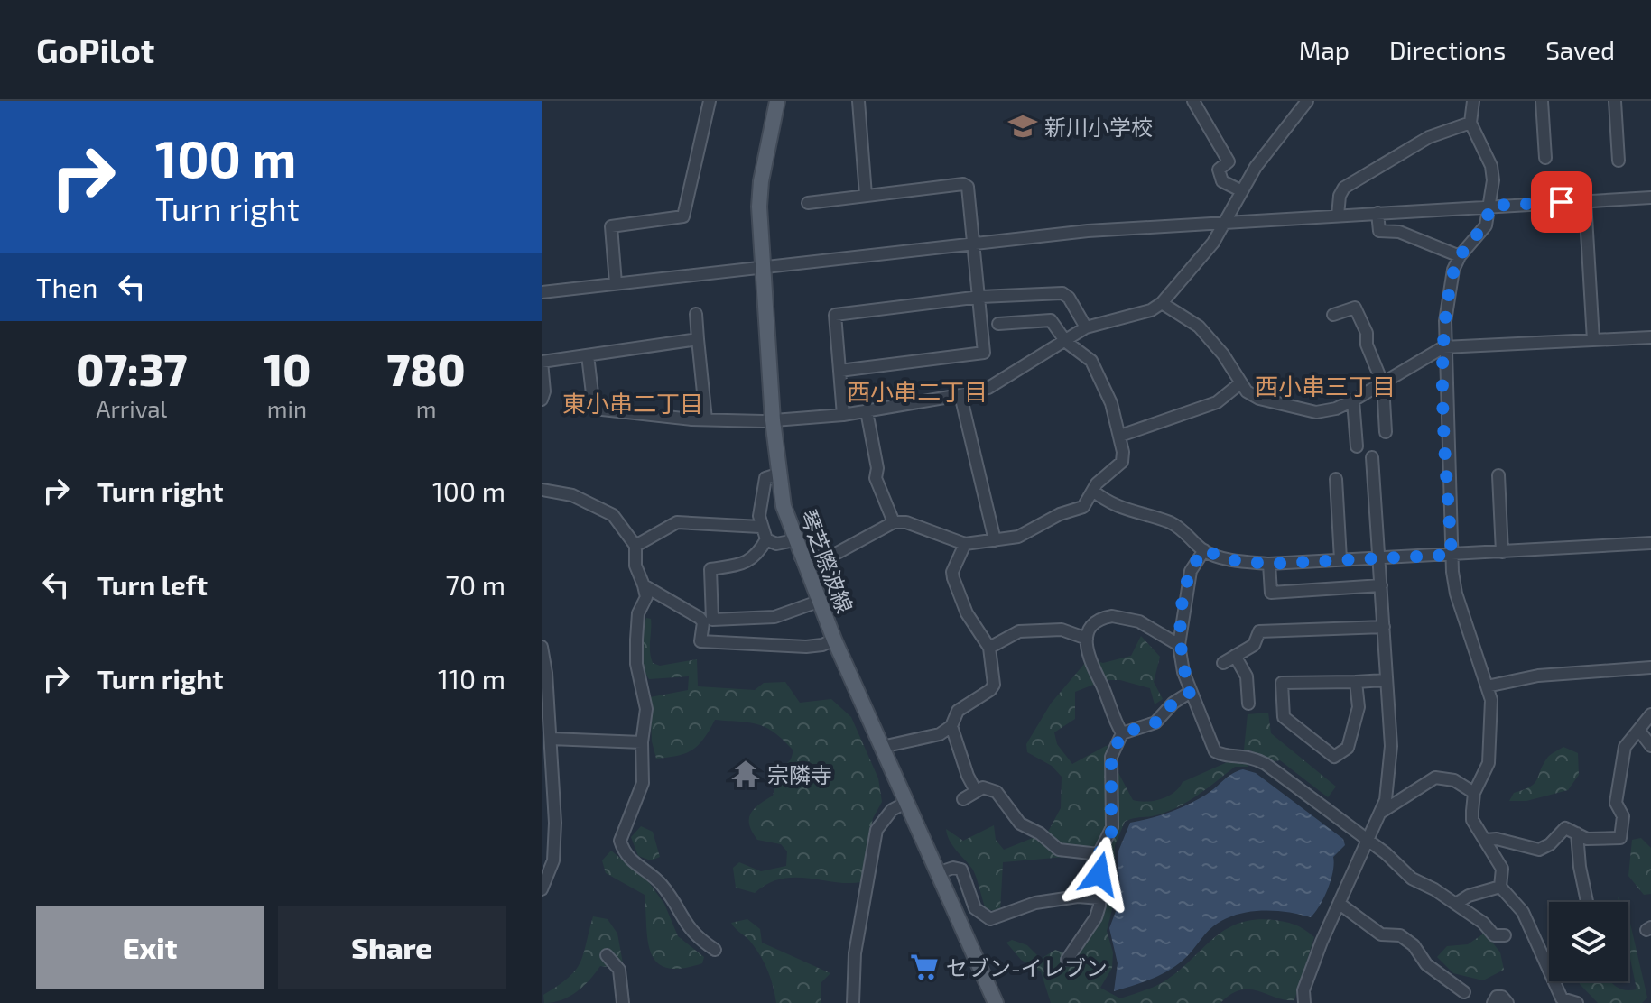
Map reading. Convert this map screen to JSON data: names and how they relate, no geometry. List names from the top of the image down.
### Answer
{
  "streets": {
    "main road": ["琴芝際波線"]
  },
  "districts": ["西小串三丁目", "西小串二丁目", "東小串二丁目"],
  "places": {
    "school or university": ["新川小学校"],
    "temple": ["宗隣寺"],
    "supermarket": ["セブン-イレブン"]
  },
  "page": {
    "header": "GoPilot",
    "nav": ["Map", "Directions", "Saved"],
    "turn": ["100 m", "Turn right"],
    "then": "Then",
    "eta": [
      "07:37",
      "Arrival",
      "10",
      "min",
      "780",
      "m"
    ],
    "list": [
      {
        "name": "Turn right",
        "value": "100 m"
      },
      {
        "name": "Turn left",
        "value": "70 m"
      },
      {
        "name": "Turn right",
        "value": "110 m"
      }
    ],
    "buttons": ["Exit", "Share"]
  }
}
